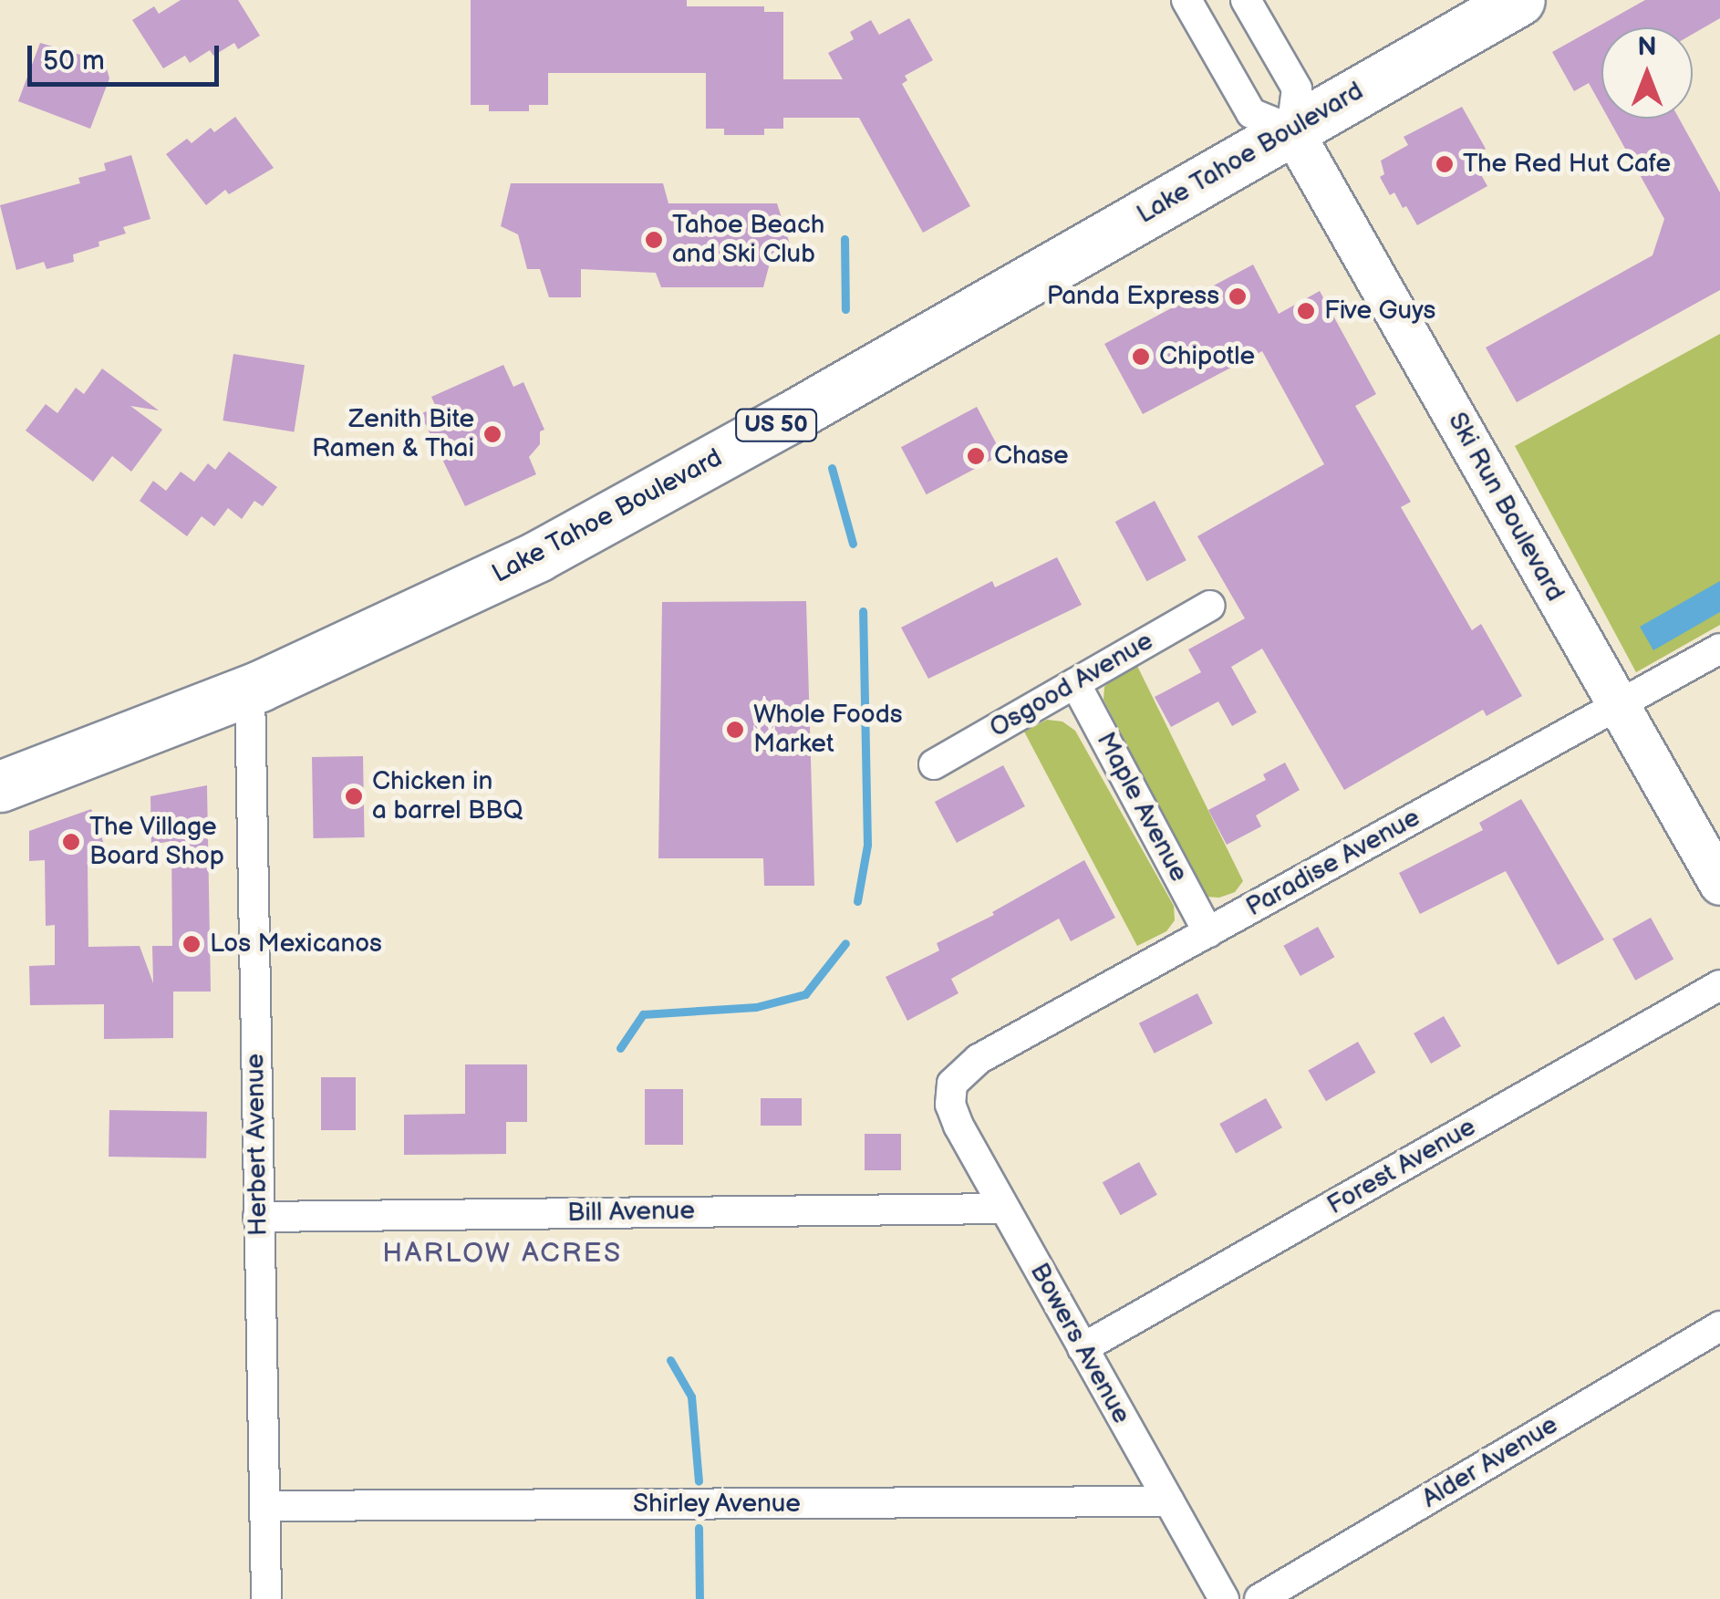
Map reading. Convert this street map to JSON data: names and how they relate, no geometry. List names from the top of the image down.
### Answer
{
  "streets": {
    "highway": ["Lake Tahoe Boulevard", "US 50"],
    "main road": ["Ski Run Boulevard"],
    "street": [
      "Osgood Avenue",
      "Maple Avenue",
      "Paradise Avenue",
      "Herbert Avenue",
      "Forest Avenue",
      "Bill Avenue",
      "Bowers Avenue",
      "Alder Avenue",
      "Shirley Avenue"
    ]
  },
  "crossings": [
    ["Lake Tahoe Boulevard", "Ski Run Boulevard"],
    ["Lake Tahoe Boulevard", "Herbert Avenue"],
    ["Ski Run Boulevard", "Paradise Avenue"],
    ["Osgood Avenue", "Maple Avenue"],
    ["Maple Avenue", "Paradise Avenue"],
    ["Paradise Avenue", "Bowers Avenue"],
    ["Herbert Avenue", "Bill Avenue"],
    ["Herbert Avenue", "Shirley Avenue"],
    ["Forest Avenue", "Bowers Avenue"],
    ["Bill Avenue", "Bowers Avenue"],
    ["Bowers Avenue", "Shirley Avenue"]
  ],
  "districts": ["HARLOW ACRES"],
  "places": [
    "The Red Hut Cafe",
    "Tahoe Beach and Ski Club",
    "Panda Express",
    "Five Guys",
    "Chipotle",
    "Zenith Bite Ramen & Thai",
    "Chase",
    "Whole Foods Market",
    "Chicken in a barrel BBQ",
    "The Village Board Shop",
    "Los Mexicanos"
  ],
  "scale_bar": "50 m",
  "north": "top"
}
